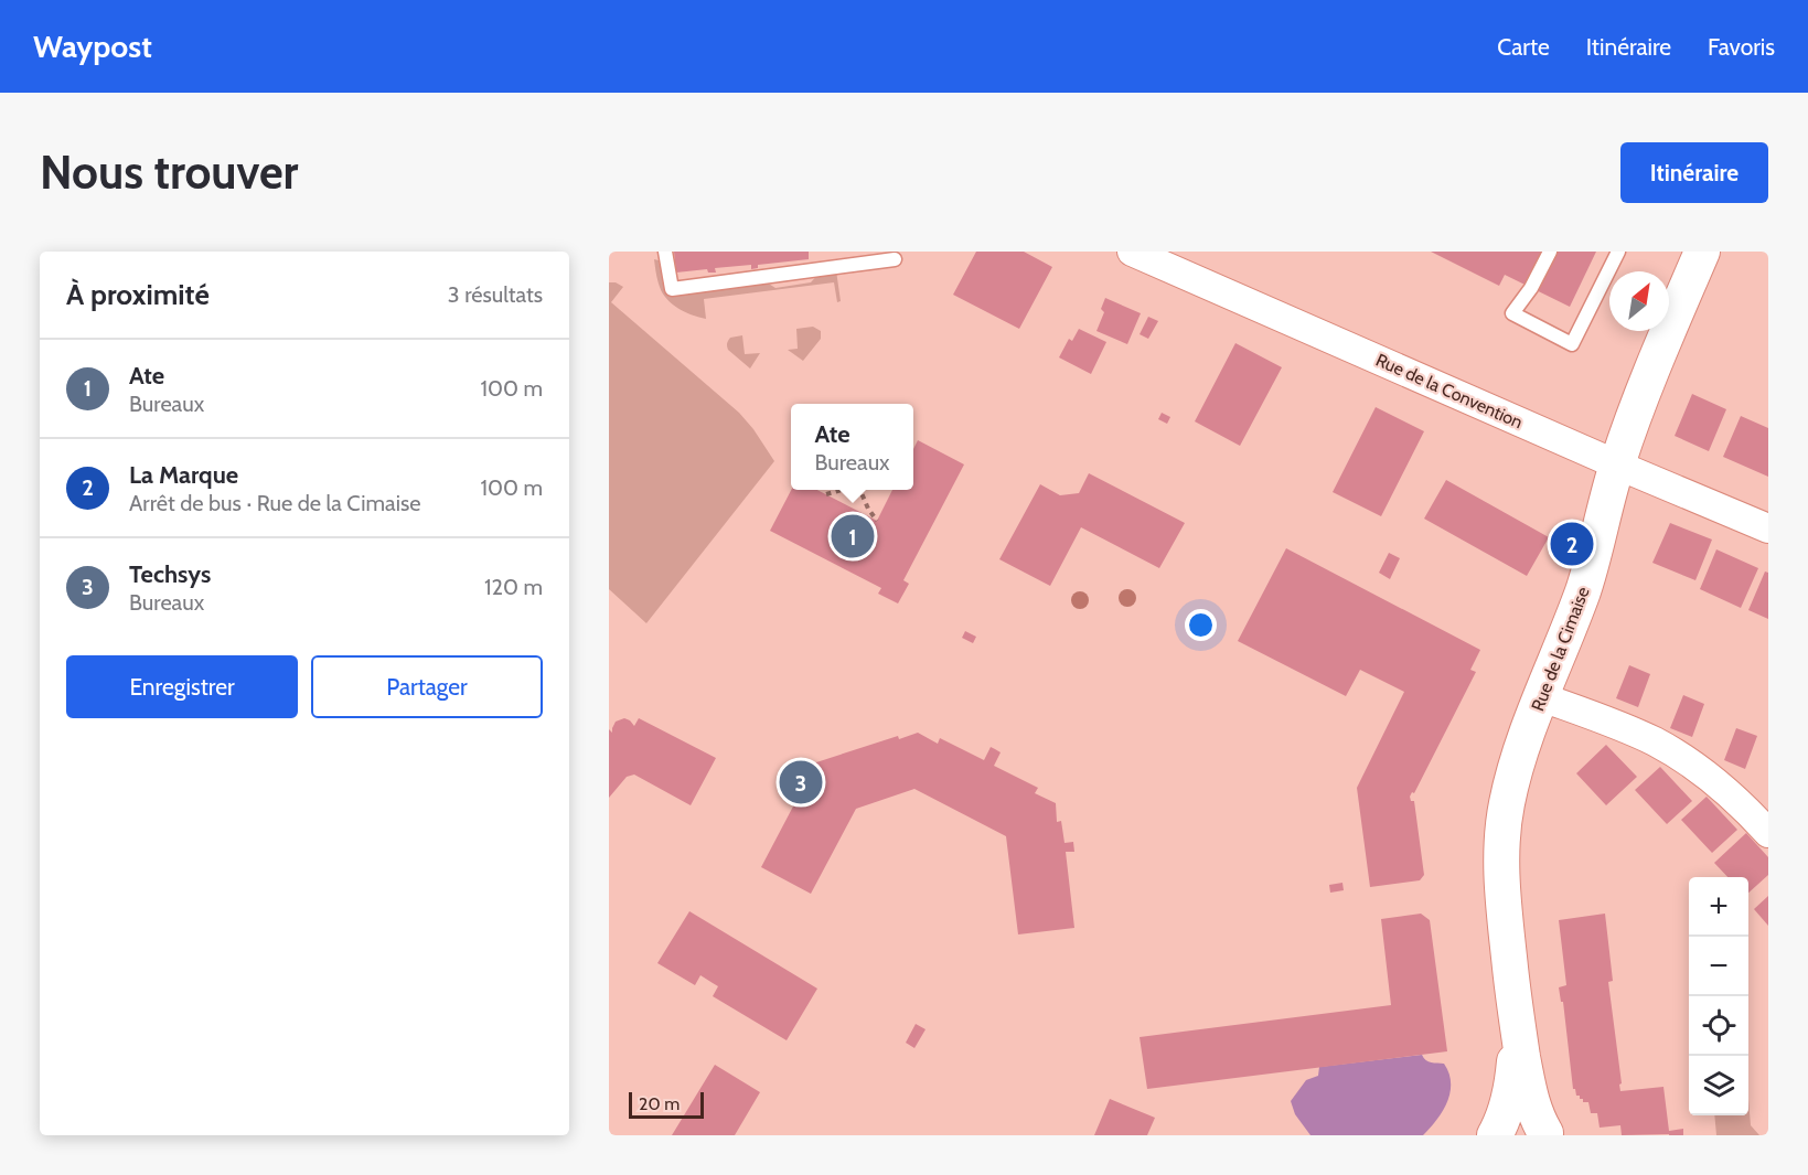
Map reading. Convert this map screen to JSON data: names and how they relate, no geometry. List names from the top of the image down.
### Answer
{
  "streets": {
    "street": ["Rue de la Convention", "Rue de la Cimaise"]
  },
  "crossings": [
    ["Rue de la Convention", "Rue de la Cimaise"]
  ],
  "scale_bar": "20 m",
  "north": "top right",
  "page": {
    "header": "Waypost",
    "nav": ["Carte", "Itinéraire", "Favoris"],
    "buttons": [
      "Itinéraire",
      ["Enregistrer", "Partager"]
    ],
    "title": "Nous trouver",
    "heading": ["À proximité", "3 résultats"],
    "list": [
      {
        "mark": "1",
        "name": "Ate",
        "note": "Bureaux",
        "value": "100 m"
      },
      {
        "mark": "2",
        "name": "La Marque",
        "note": "Arrêt de bus · Rue de la Cimaise",
        "value": "100 m"
      },
      {
        "mark": "3",
        "name": "Techsys",
        "note": "Bureaux",
        "value": "120 m"
      }
    ],
    "popup": ["Ate", "Bureaux"],
    "pins": ["1", "2", "3"],
    "map_buttons": ["+", "−"],
    "scale": "20 m"
  }
}
